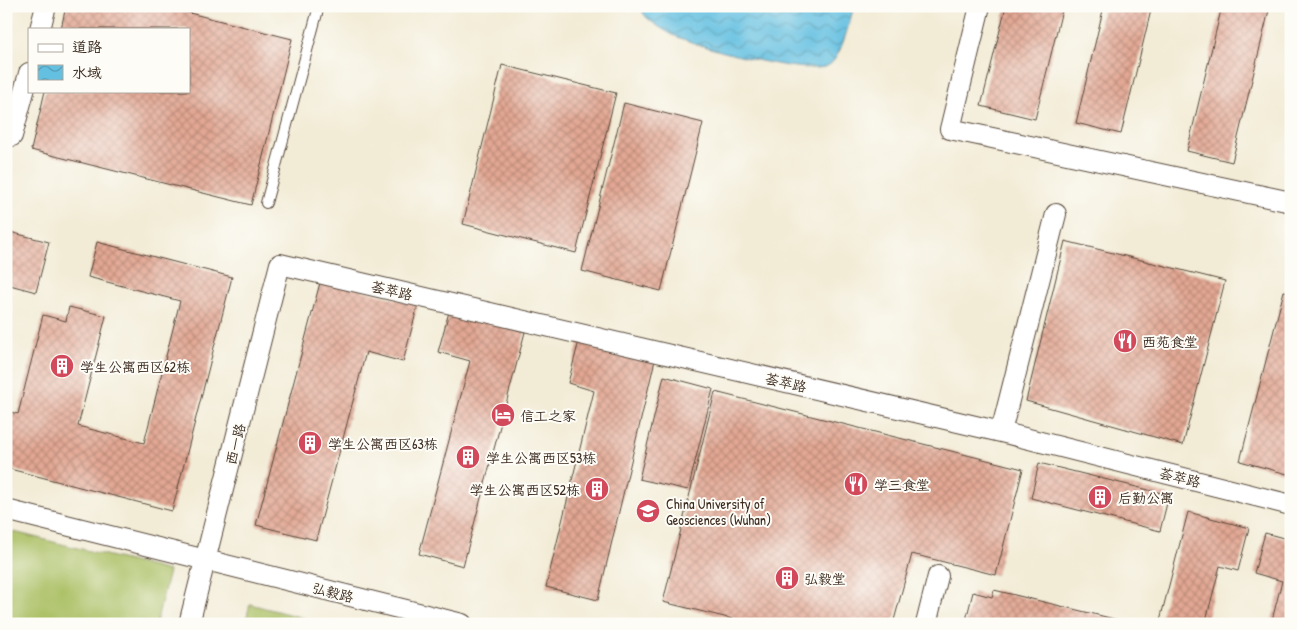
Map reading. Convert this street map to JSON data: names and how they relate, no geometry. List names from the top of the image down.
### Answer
{
  "streets": {
    "street": ["荟萃路", "西一路", "弘毅路"]
  },
  "crossings": [
    ["荟萃路", "西一路"],
    ["西一路", "弘毅路"]
  ],
  "places": {
    "restaurant": ["西苑食堂", "学三食堂"],
    "building": [
      "学生公寓西区62栋",
      "学生公寓西区63栋",
      "学生公寓西区53栋",
      "学生公寓西区52栋",
      "后勤公寓",
      "弘毅堂"
    ],
    "hotel": ["信工之家"],
    "school or university": ["China University of Geosciences (Wuhan)"]
  },
  "legend": ["道路", "水域"]
}
